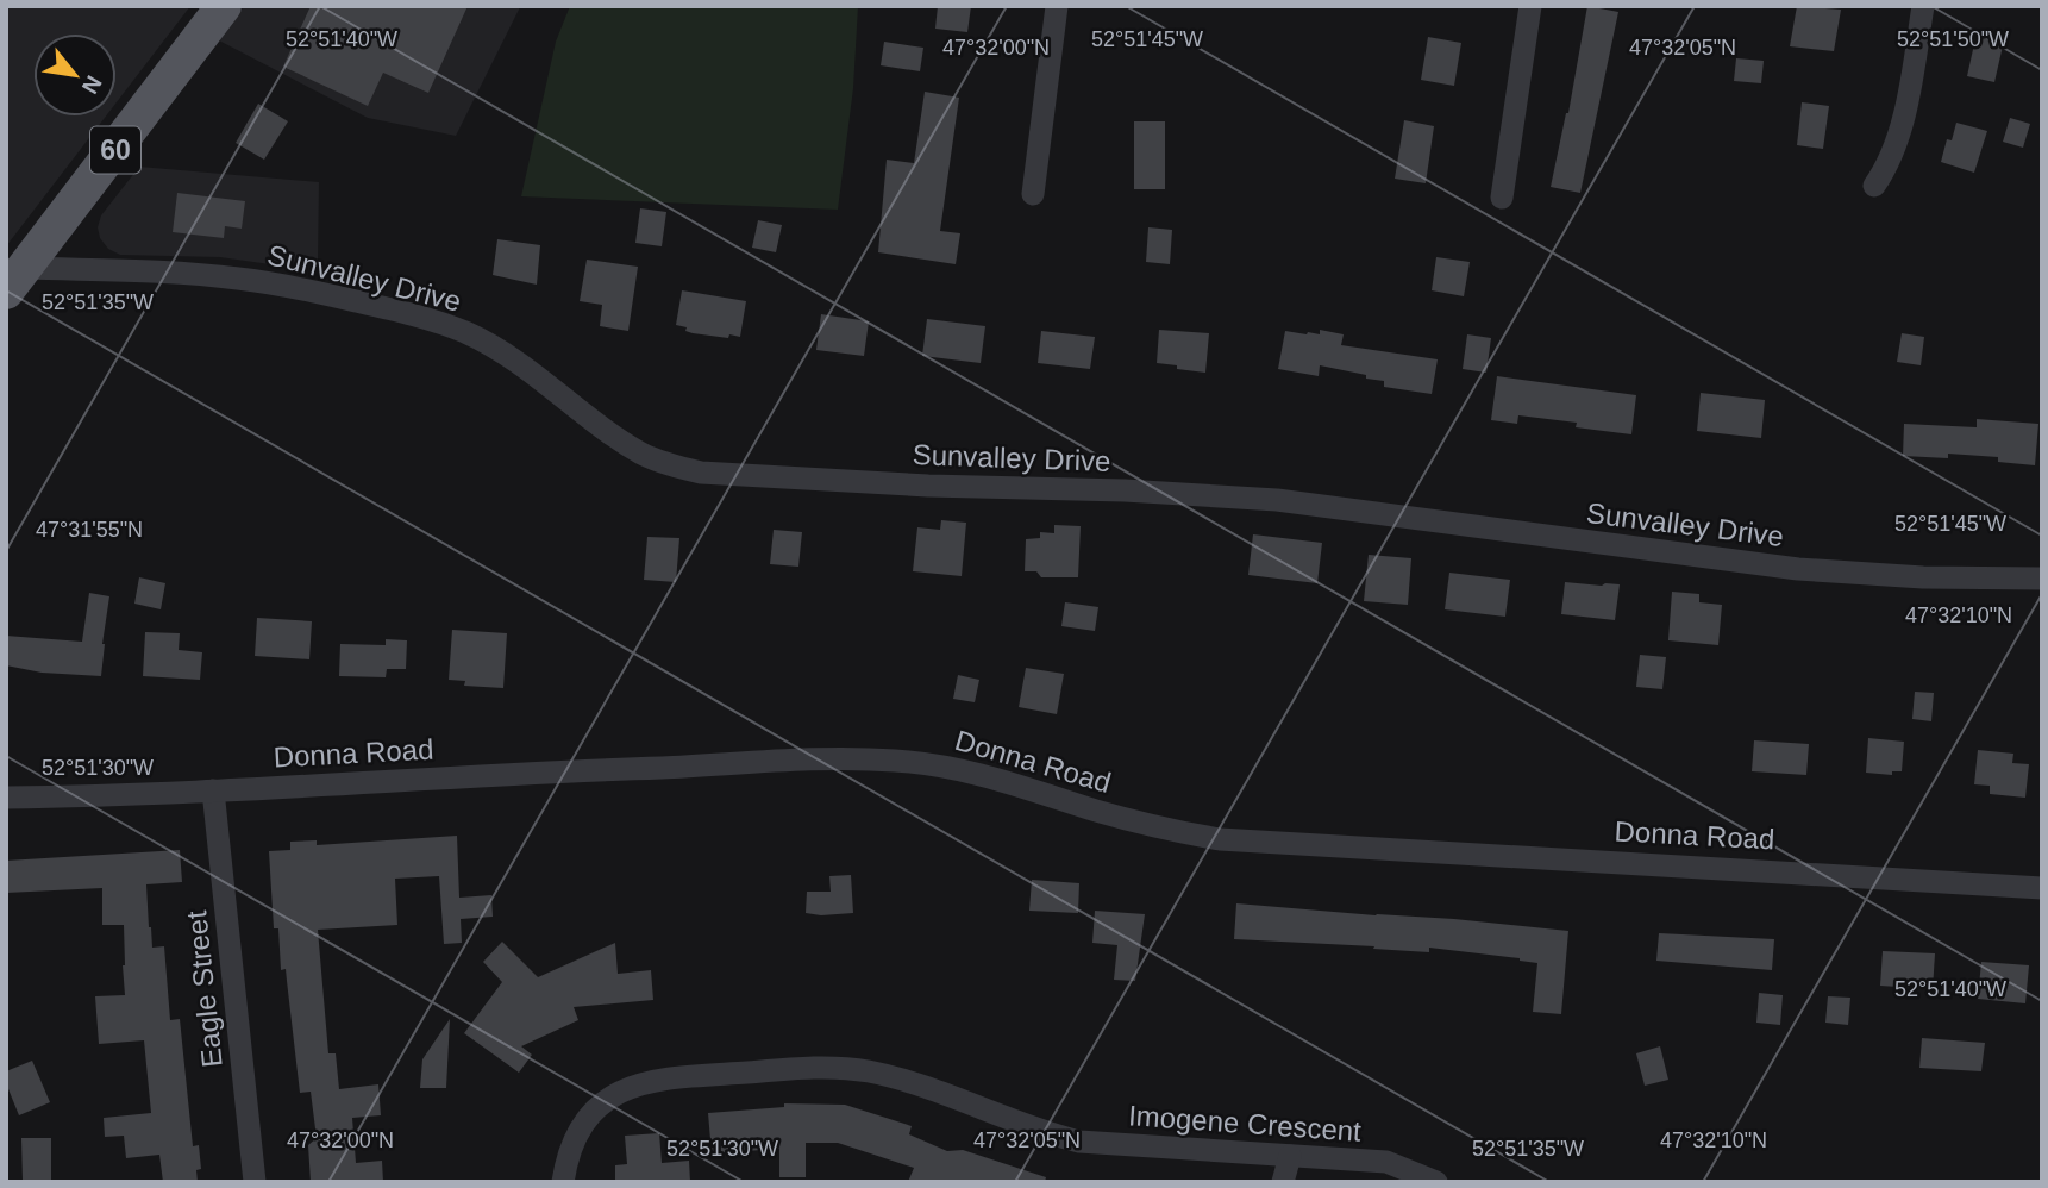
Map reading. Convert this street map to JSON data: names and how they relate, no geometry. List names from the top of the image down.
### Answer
{
  "streets": {
    "main road": ["60"],
    "street": [
      "Sunvalley Drive",
      "Donna Road",
      "Eagle Street",
      "Imogene Crescent"
    ]
  },
  "crossings": [
    ["60", "Sunvalley Drive"],
    ["Donna Road", "Eagle Street"]
  ],
  "north": "bottom right",
  "coordinates": [
    "52°51'40\"W",
    "52°51'45\"W",
    "52°51'50\"W",
    "47°32'00\"N",
    "47°32'05\"N",
    "52°51'35\"W",
    "47°31'55\"N",
    "47°32'10\"N",
    "52°51'30\"W"
  ]
}
